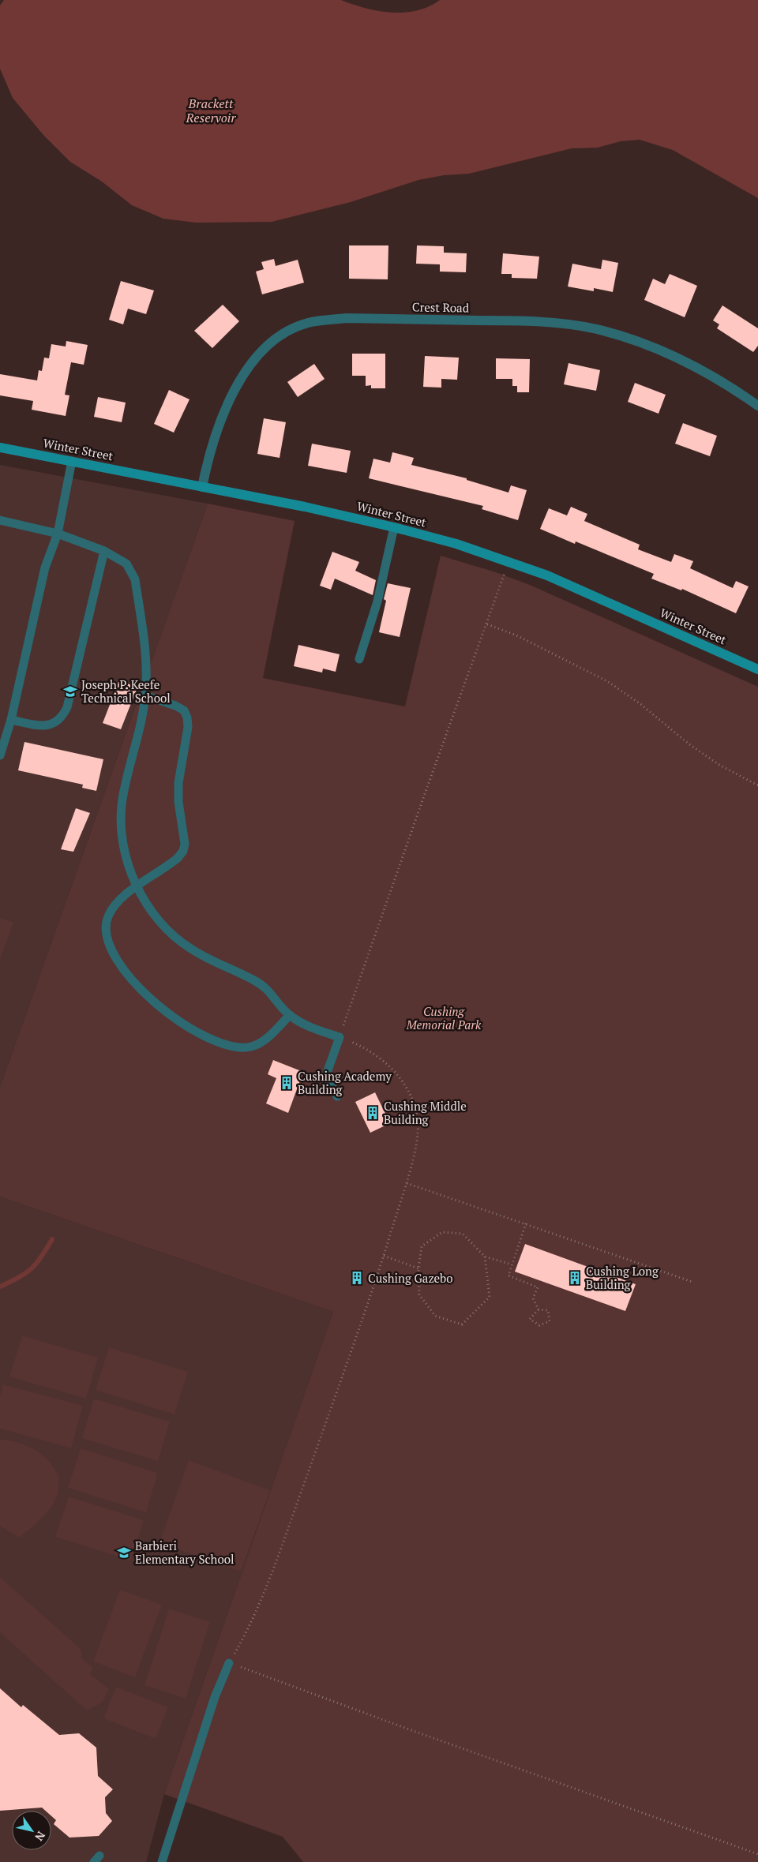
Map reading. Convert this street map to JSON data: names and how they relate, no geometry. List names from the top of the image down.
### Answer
{
  "streets": {
    "main road": ["Winter Street"],
    "street": ["Crest Road"]
  },
  "crossings": [
    ["Crest Road", "Winter Street"]
  ],
  "water": ["Brackett Reservoir"],
  "parks": ["Cushing Memorial Park"],
  "places": {
    "school or university": ["Joseph P. Keefe Technical School", "Barbieri Elementary School"],
    "building": [
      "Cushing Academy Building",
      "Cushing Middle Building",
      "Cushing Gazebo",
      "Cushing Long Building"
    ]
  },
  "north": "bottom right"
}
